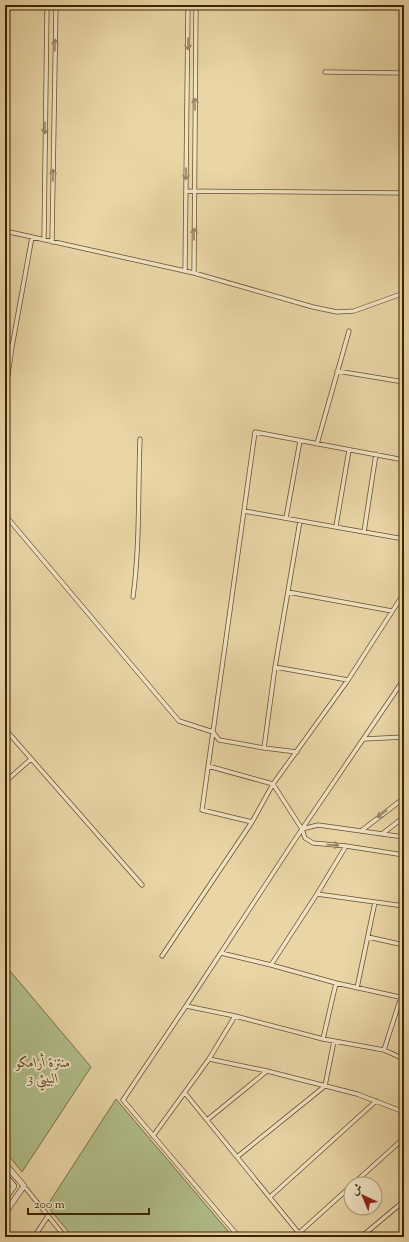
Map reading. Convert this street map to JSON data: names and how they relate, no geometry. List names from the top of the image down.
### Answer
{
  "parks": ["منتزة أرامكو البيئي 3"],
  "scale_bar": "200 m",
  "north": "top left"
}
